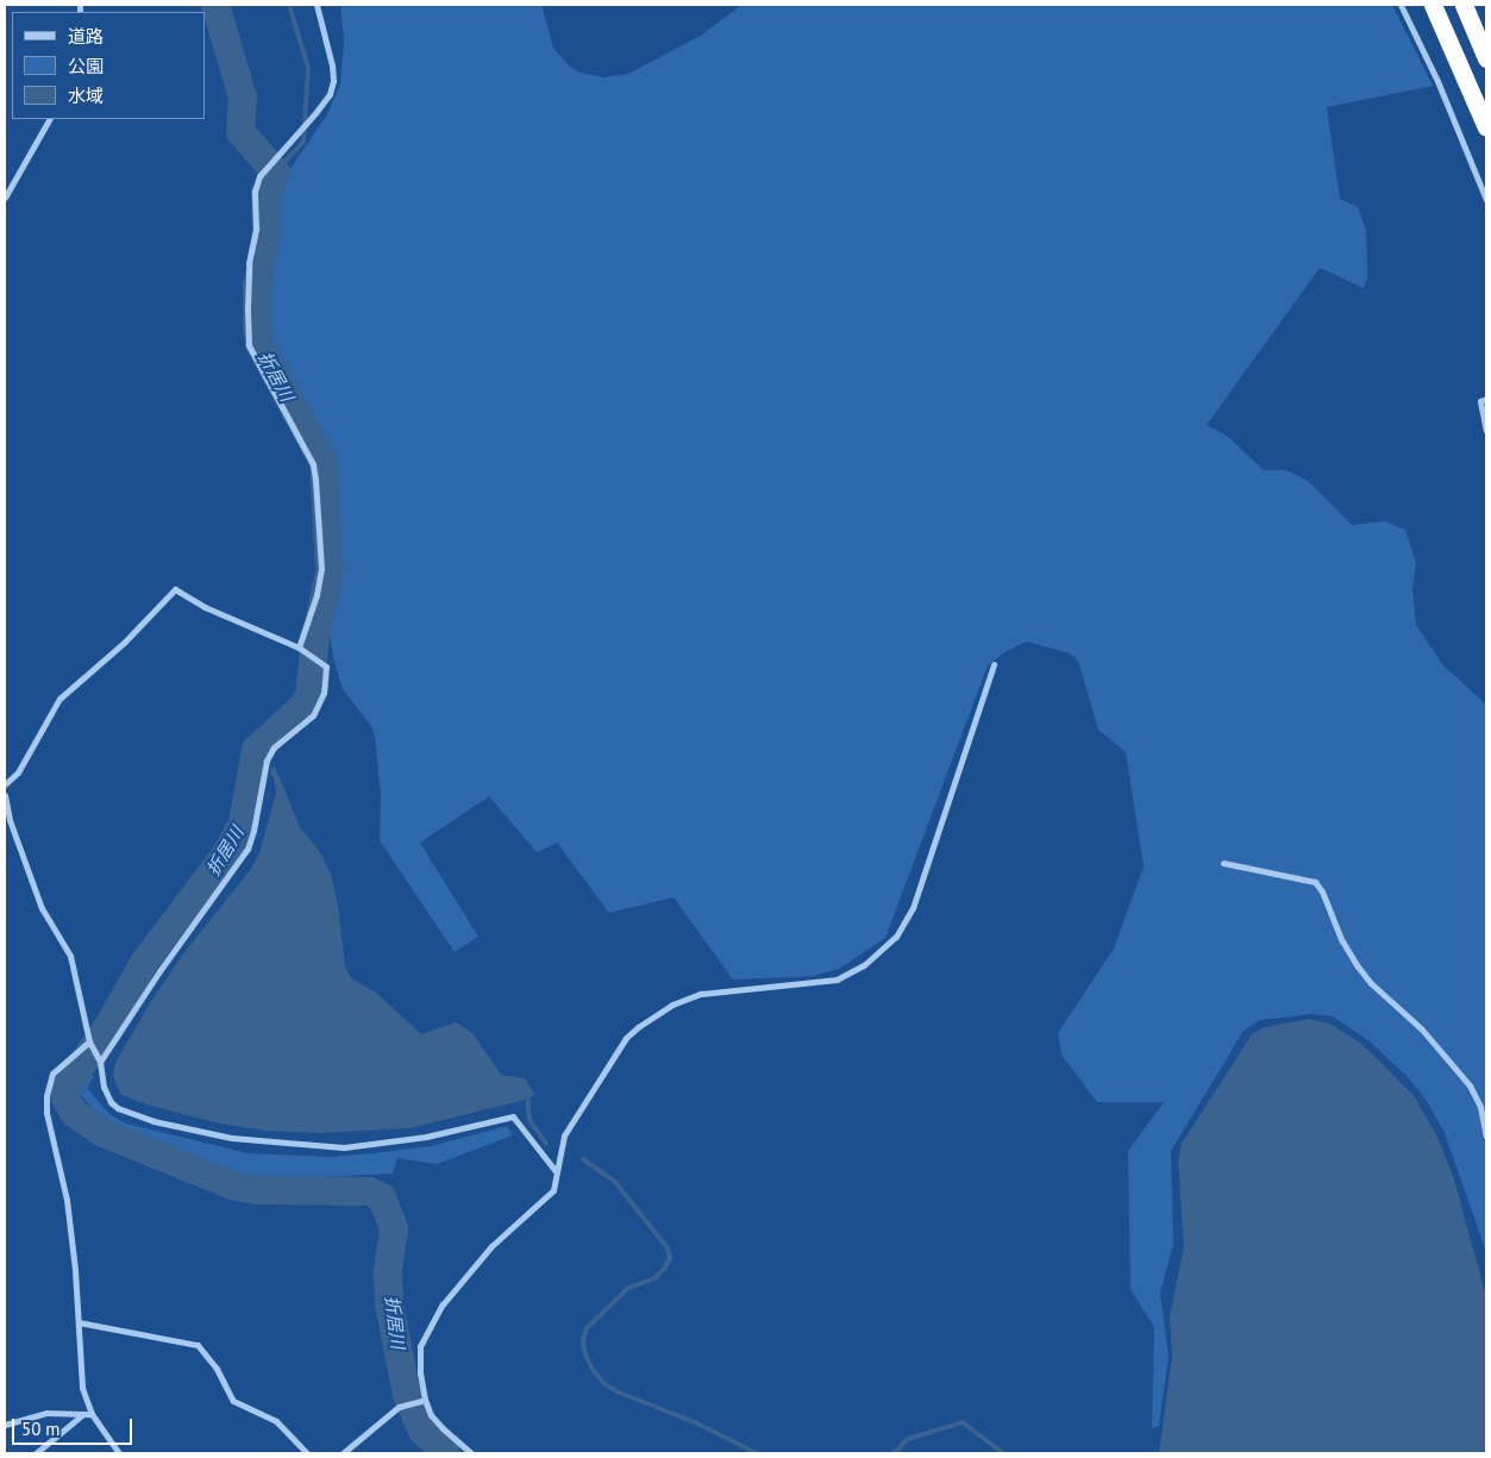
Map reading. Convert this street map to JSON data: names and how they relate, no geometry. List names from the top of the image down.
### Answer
{
  "water": ["折居川"],
  "legend": ["道路", "公園", "水域"],
  "scale_bar": "50 m"
}
